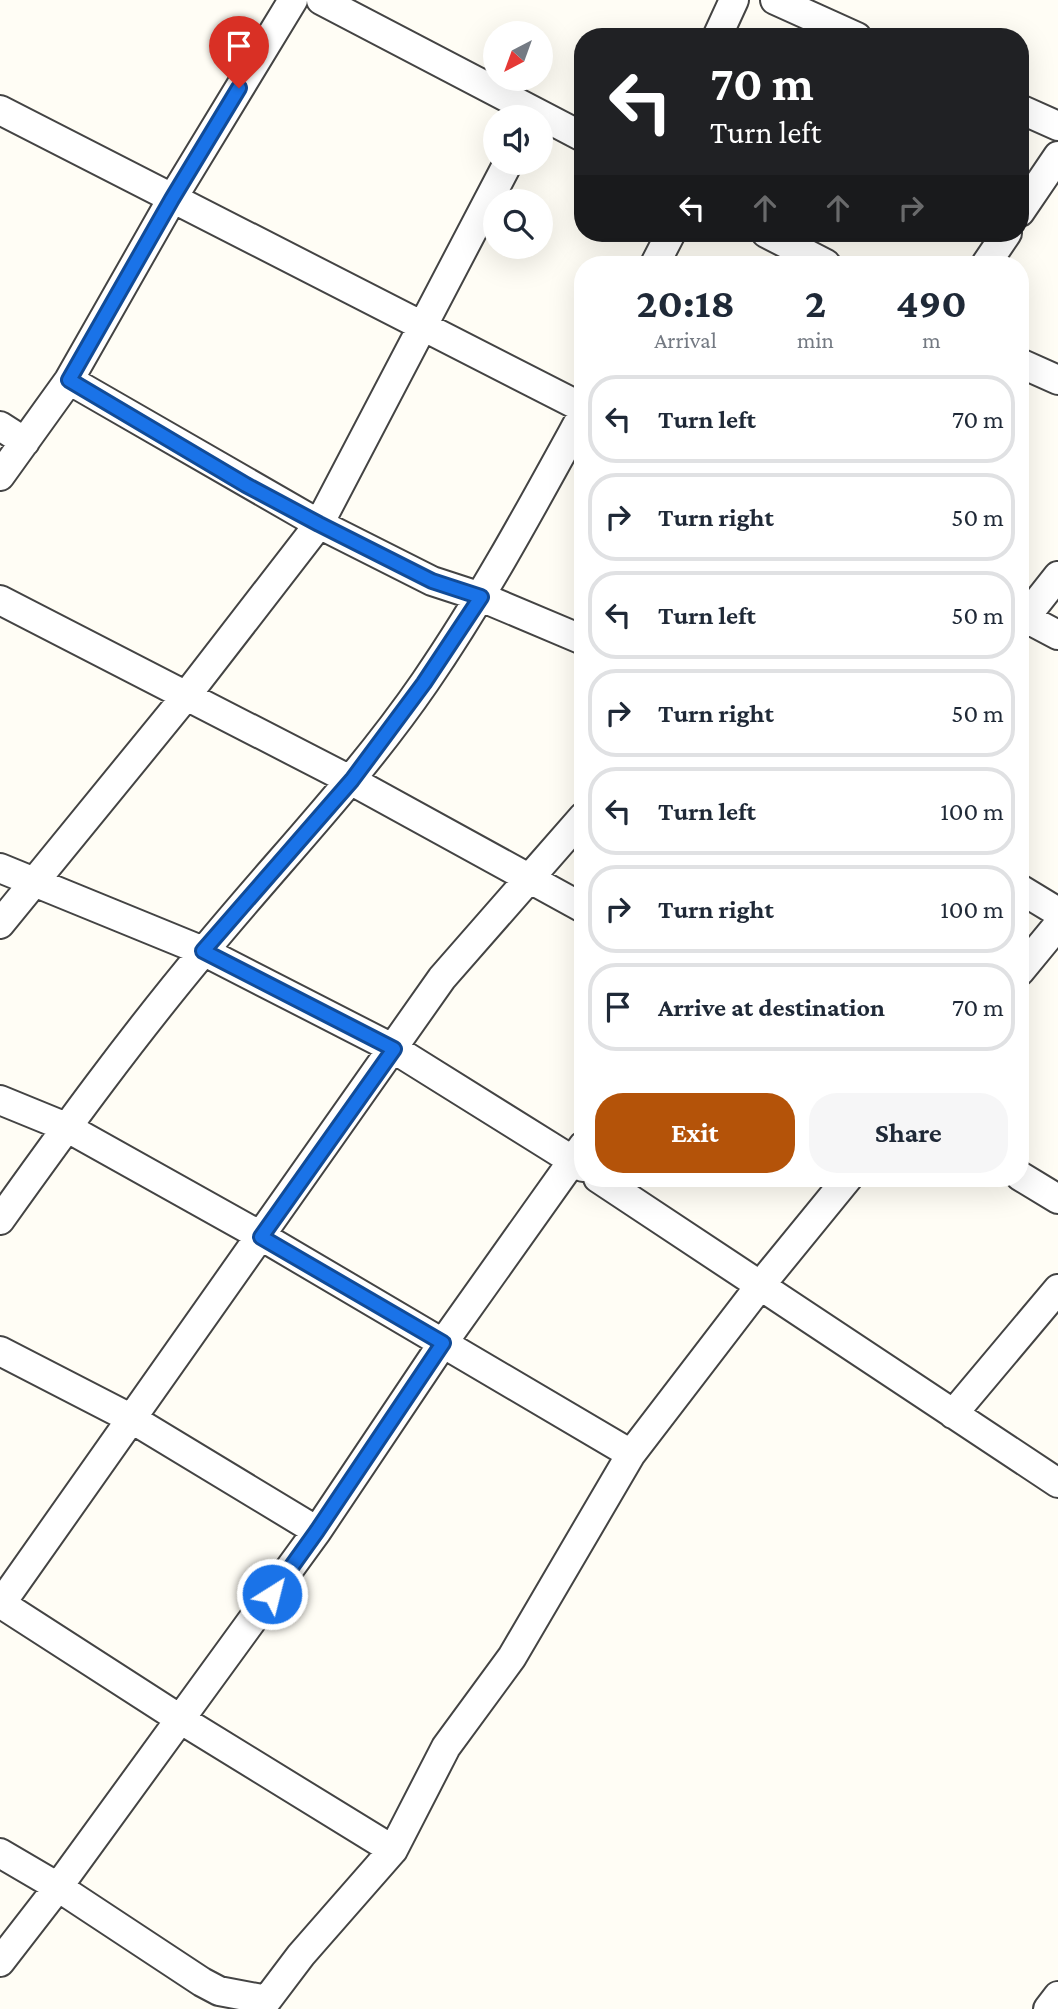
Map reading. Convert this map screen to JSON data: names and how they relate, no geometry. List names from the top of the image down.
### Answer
{
  "north": "bottom left",
  "page": {
    "turn": ["70 m", "Turn left"],
    "eta": [
      "20:18",
      "Arrival",
      "2",
      "min",
      "490",
      "m"
    ],
    "list": [
      {
        "name": "Turn left",
        "value": "70 m"
      },
      {
        "name": "Turn right",
        "value": "50 m"
      },
      {
        "name": "Turn left",
        "value": "50 m"
      },
      {
        "name": "Turn right",
        "value": "50 m"
      },
      {
        "name": "Turn left",
        "value": "100 m"
      },
      {
        "name": "Turn right",
        "value": "100 m"
      },
      {
        "name": "Arrive at destination",
        "value": "70 m"
      }
    ],
    "buttons": ["Exit", "Share"]
  }
}
